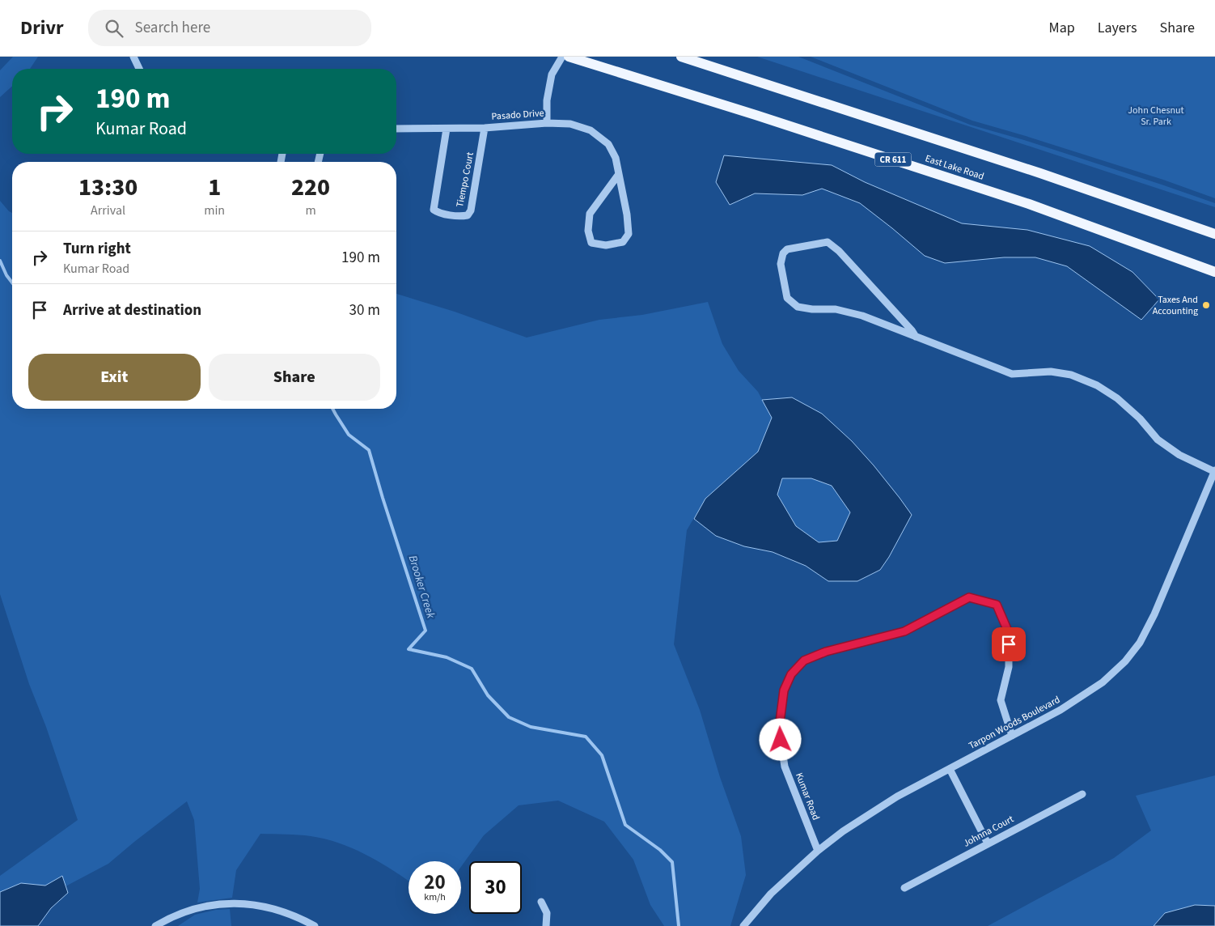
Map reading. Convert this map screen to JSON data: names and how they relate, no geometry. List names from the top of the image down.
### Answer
{
  "streets": {
    "main road": ["CR 611", "East Lake Road"],
    "street": [
      "Pasado Drive",
      "Tiempo Court",
      "Tarpon Woods Boulevard",
      "Kumar Road",
      "Johnna Court"
    ]
  },
  "crossings": [
    ["Pasado Drive", "Tiempo Court"],
    ["Tarpon Woods Boulevard", "Kumar Road"]
  ],
  "water": ["Brooker Creek"],
  "parks": ["John Chesnut Sr. Park"],
  "places": ["Taxes And Accounting"],
  "page": {
    "header": "Drivr",
    "search": "Search here",
    "nav": ["Map", "Layers", "Share"],
    "turn": ["190 m", "Kumar Road"],
    "eta": [
      "13:30",
      "Arrival",
      "1",
      "min",
      "220",
      "m"
    ],
    "list": [
      {
        "name": "Turn right",
        "note": "Kumar Road",
        "value": "190 m"
      },
      {
        "name": "Arrive at destination",
        "value": "30 m"
      }
    ],
    "buttons": ["Exit", "Share"],
    "speed": "20 km/h",
    "limit": "30"
  }
}
